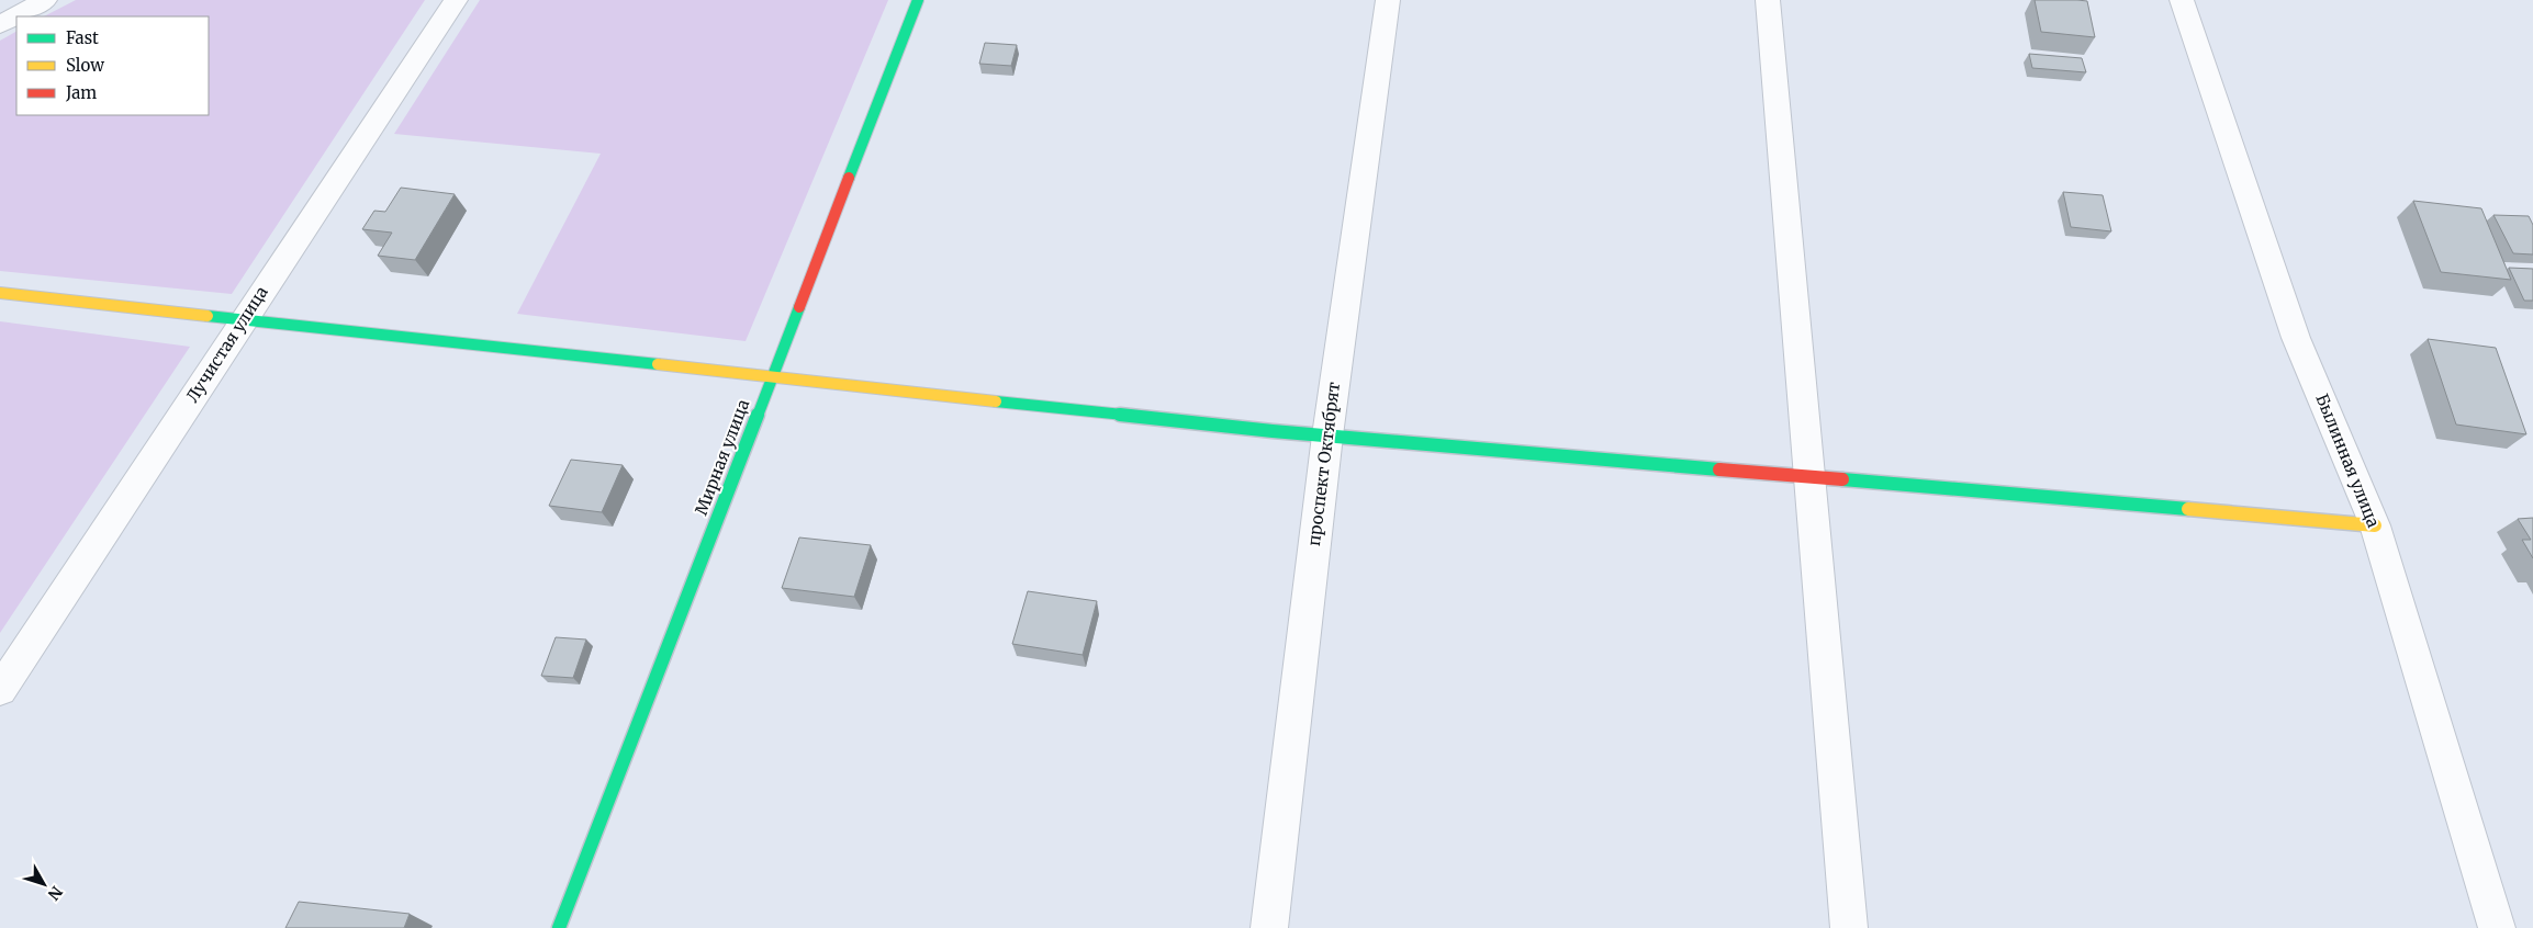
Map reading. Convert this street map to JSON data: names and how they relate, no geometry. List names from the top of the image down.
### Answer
{
  "streets": {
    "street": [
      "Лучистая улица",
      "Мирная улица",
      "Былинная улица",
      "проспект Октябрят"
    ]
  },
  "legend": ["Fast", "Slow", "Jam"],
  "north": "bottom right"
}
